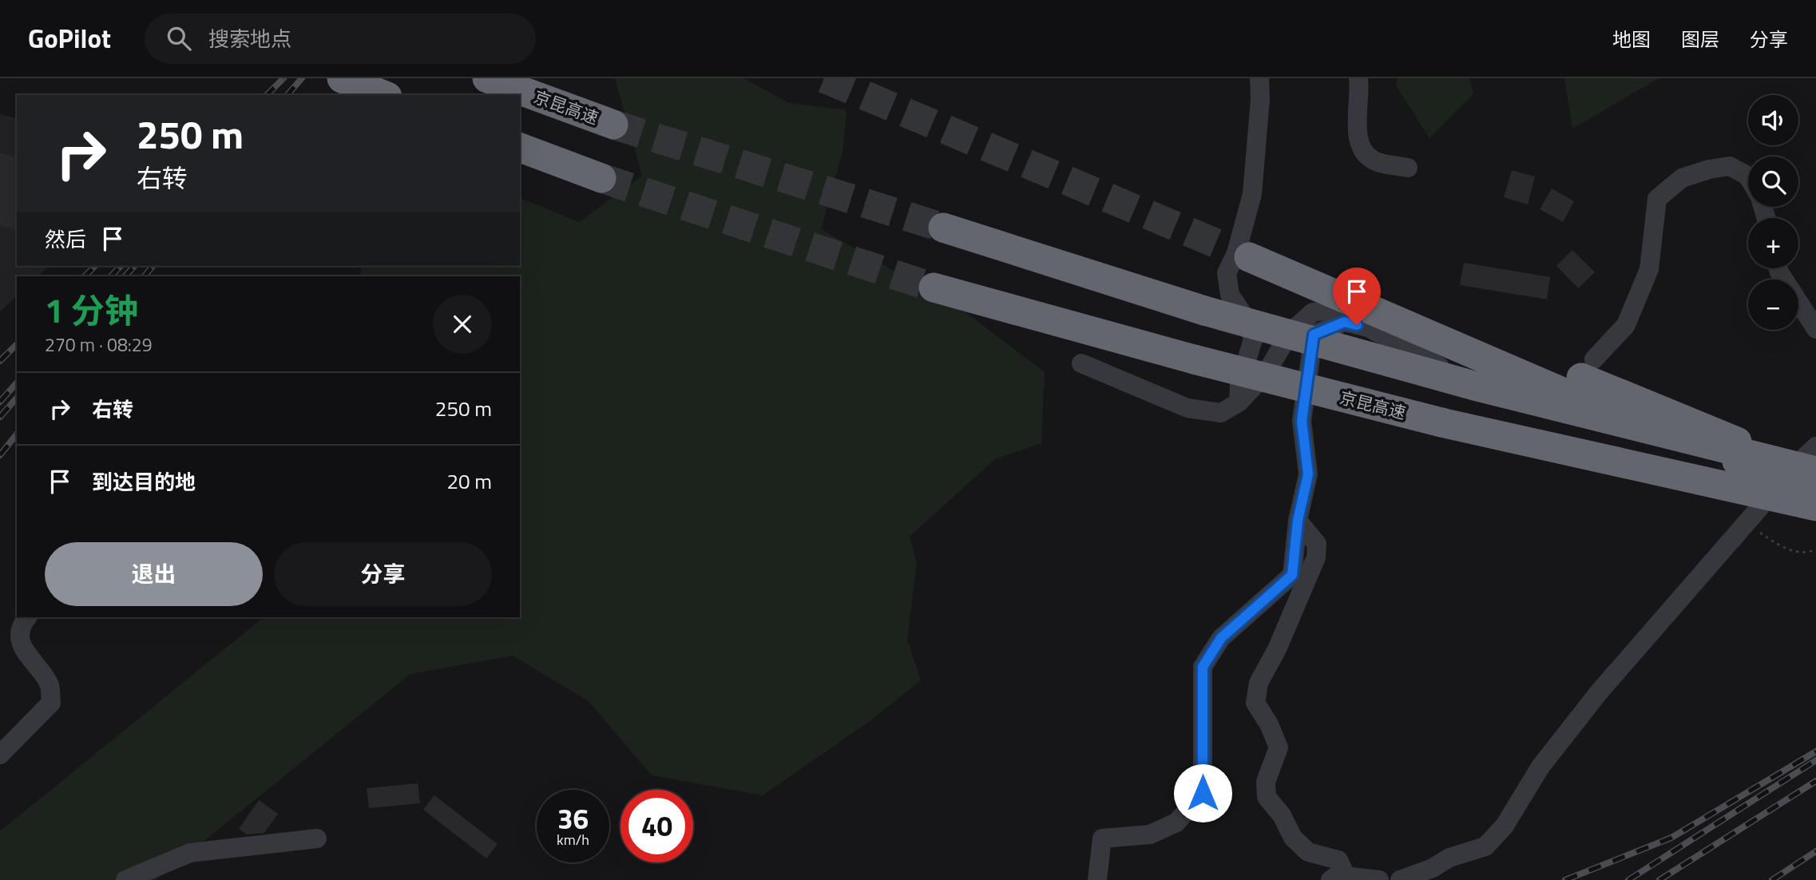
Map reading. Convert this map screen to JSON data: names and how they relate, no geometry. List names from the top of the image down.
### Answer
{
  "streets": {
    "highway": ["京昆高速"]
  },
  "page": {
    "header": "GoPilot",
    "search": "搜索地点",
    "nav": ["地图", "图层", "分享"],
    "map_buttons": ["+", "−"],
    "turn": ["250 m", "右转"],
    "then": "然后",
    "heading": ["1 分钟", "270 m · 08:29"],
    "list": [
      {
        "name": "右转",
        "value": "250 m"
      },
      {
        "name": "到达目的地",
        "value": "20 m"
      }
    ],
    "buttons": ["退出", "分享"],
    "speed": "36 km/h",
    "limit": "40"
  }
}
